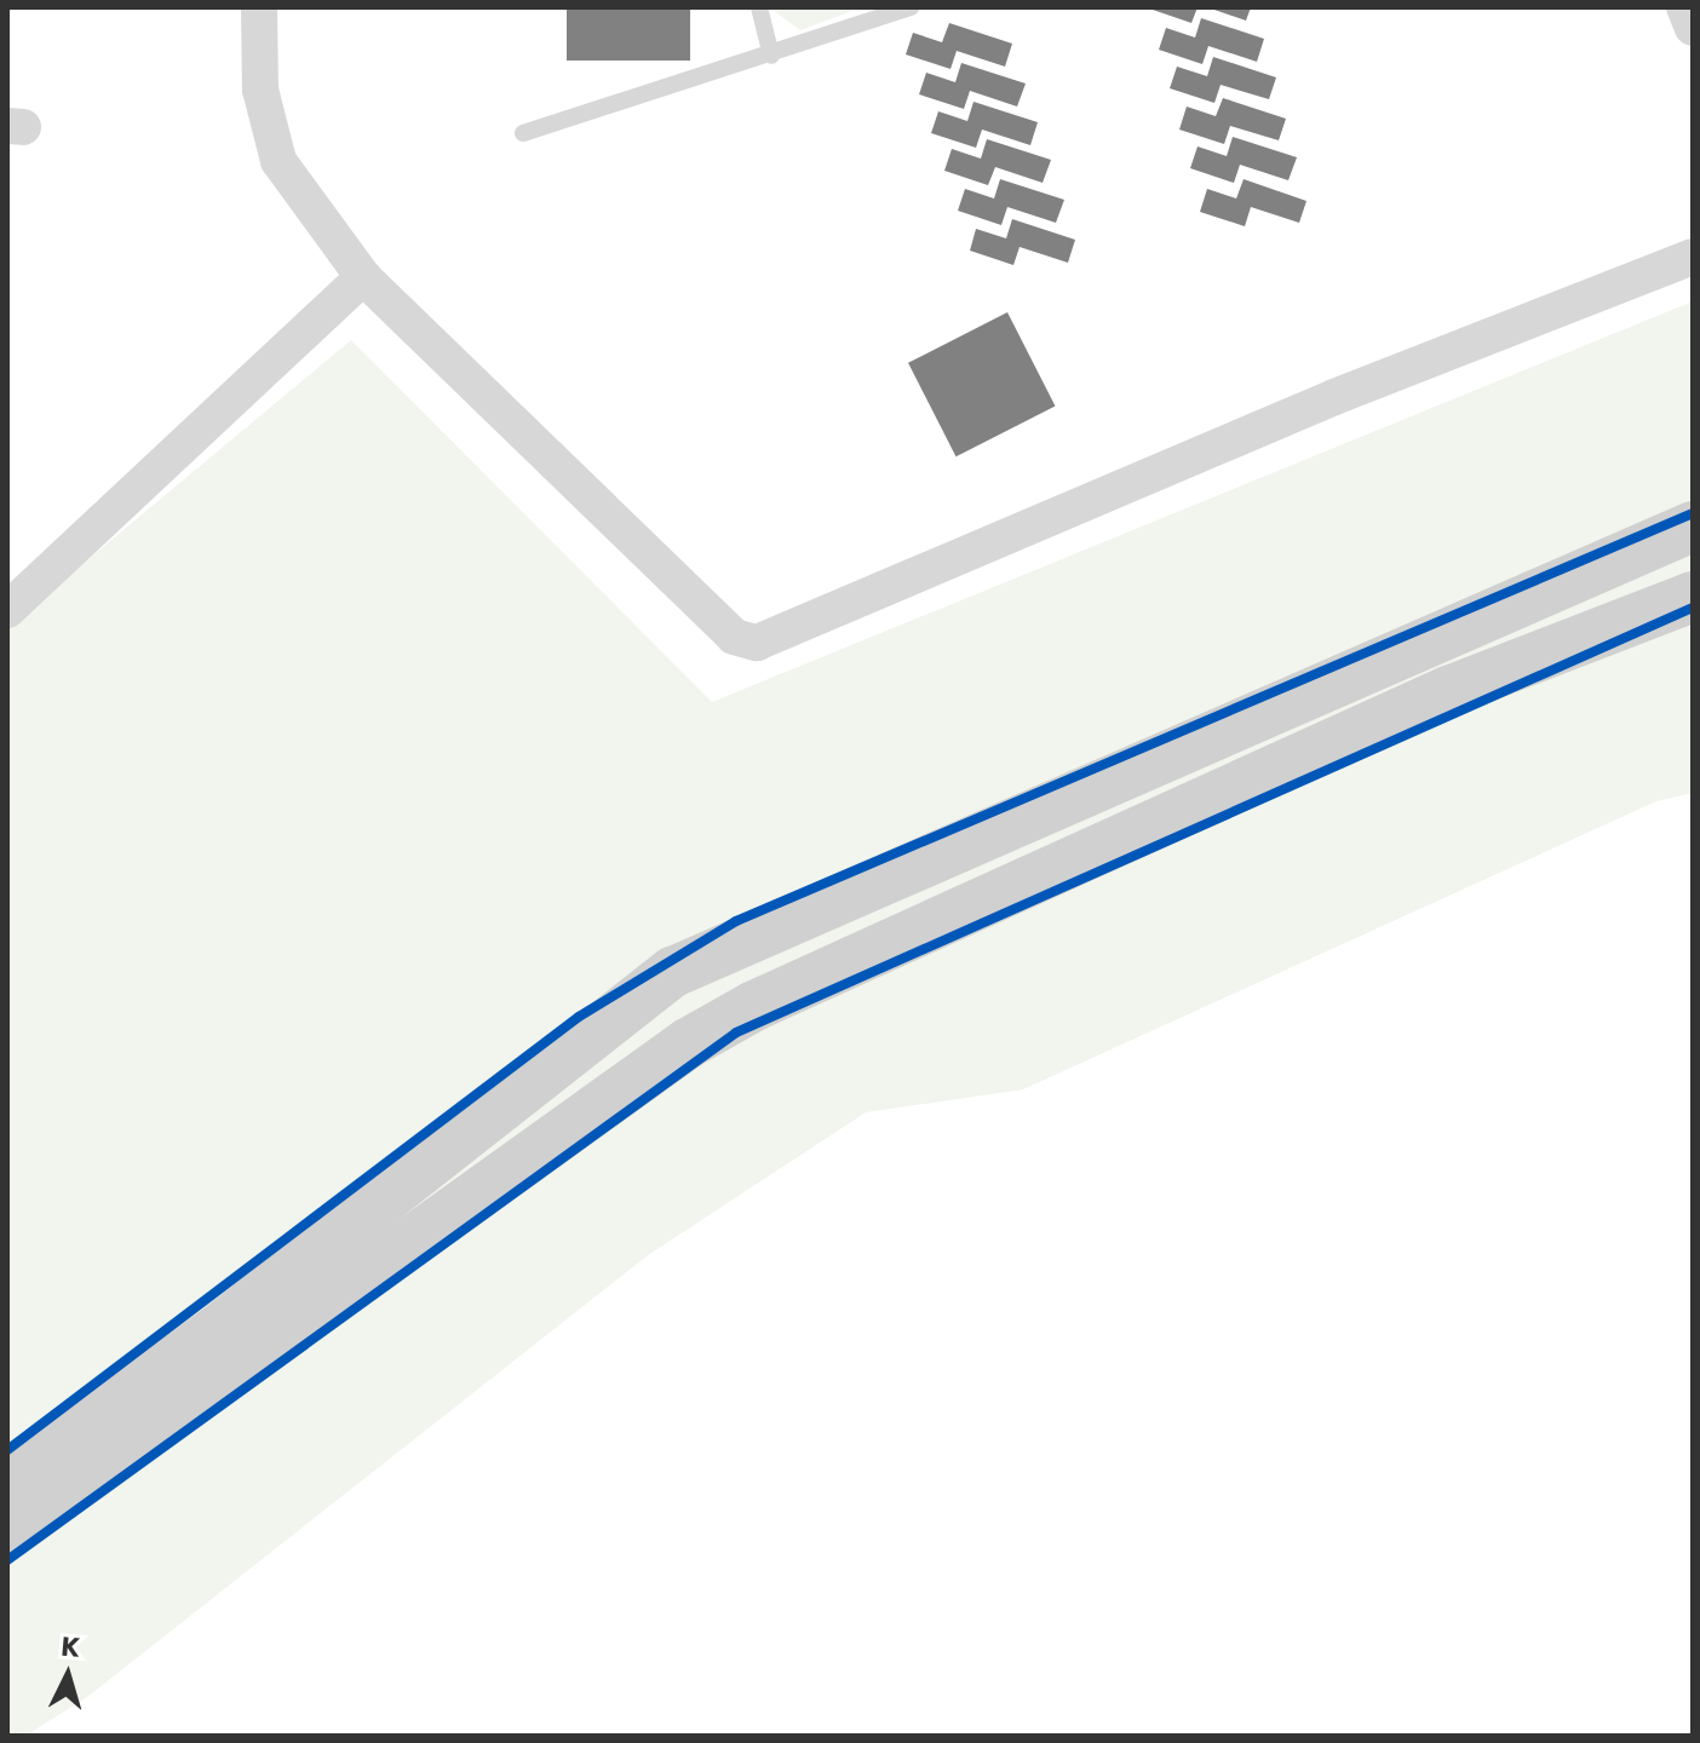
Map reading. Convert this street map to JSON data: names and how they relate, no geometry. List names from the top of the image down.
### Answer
{
  "north": "top"
}
